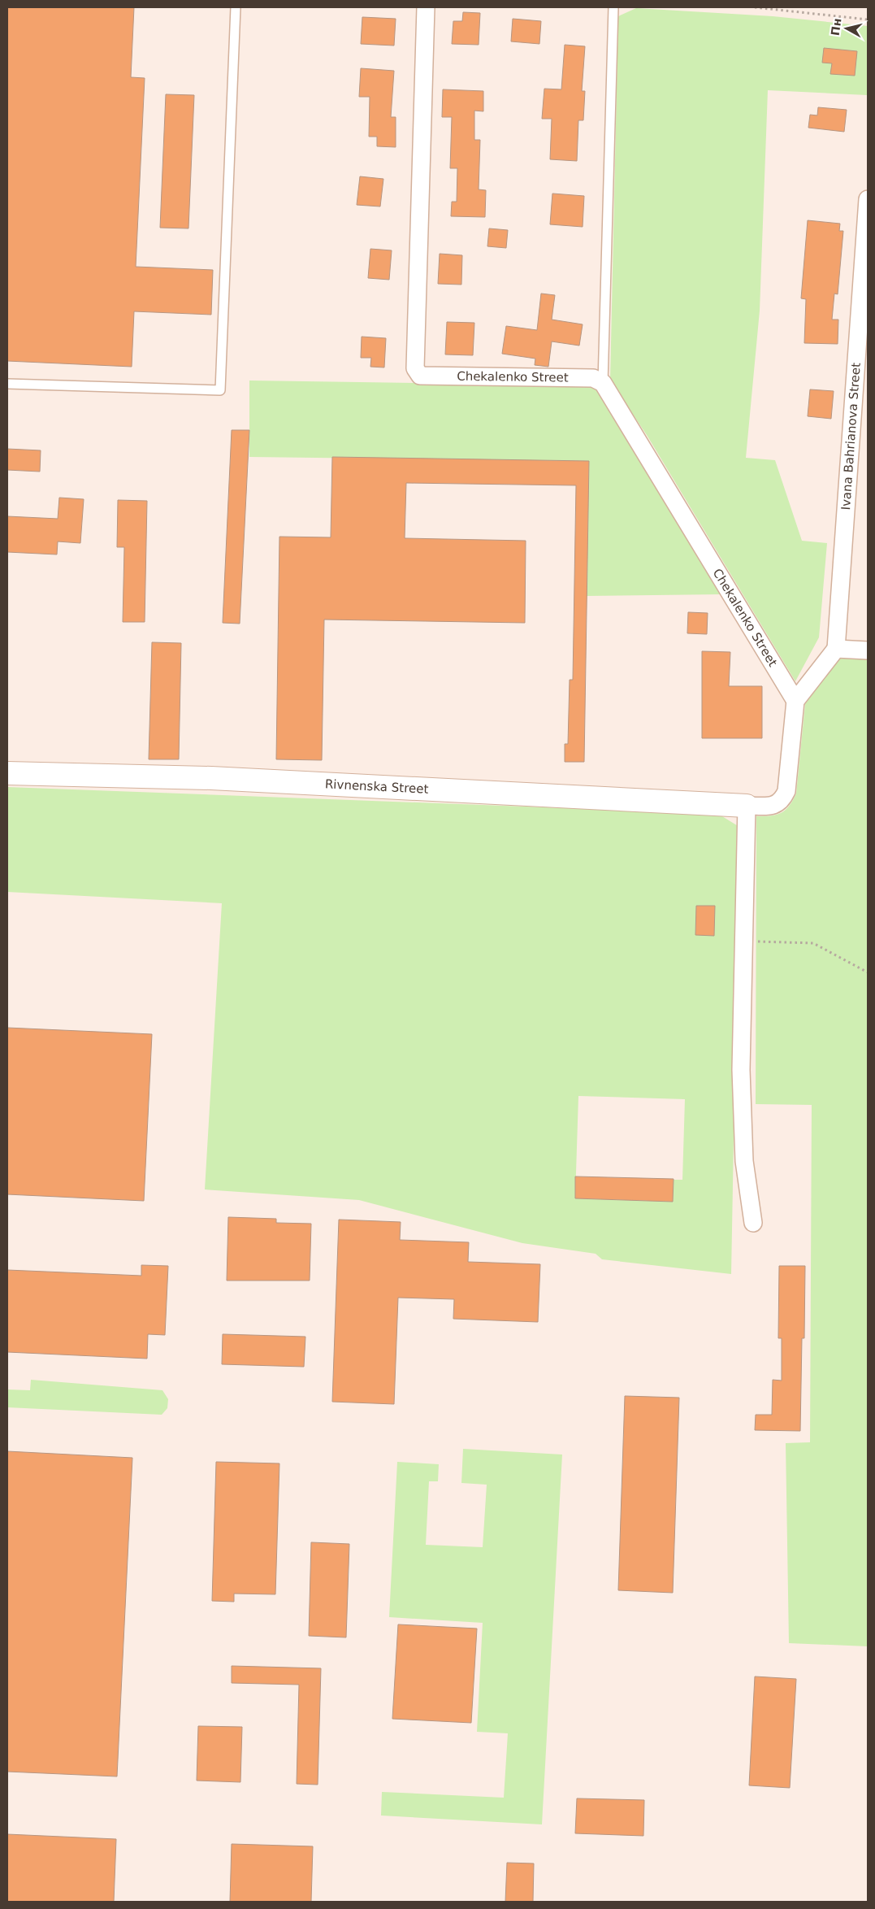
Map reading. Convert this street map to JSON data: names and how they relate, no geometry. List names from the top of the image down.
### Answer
{
  "streets": {
    "street": ["Chekalenko Street", "Ivana Bahrianova Street", "Rivnenska Street"]
  },
  "north": "left"
}
